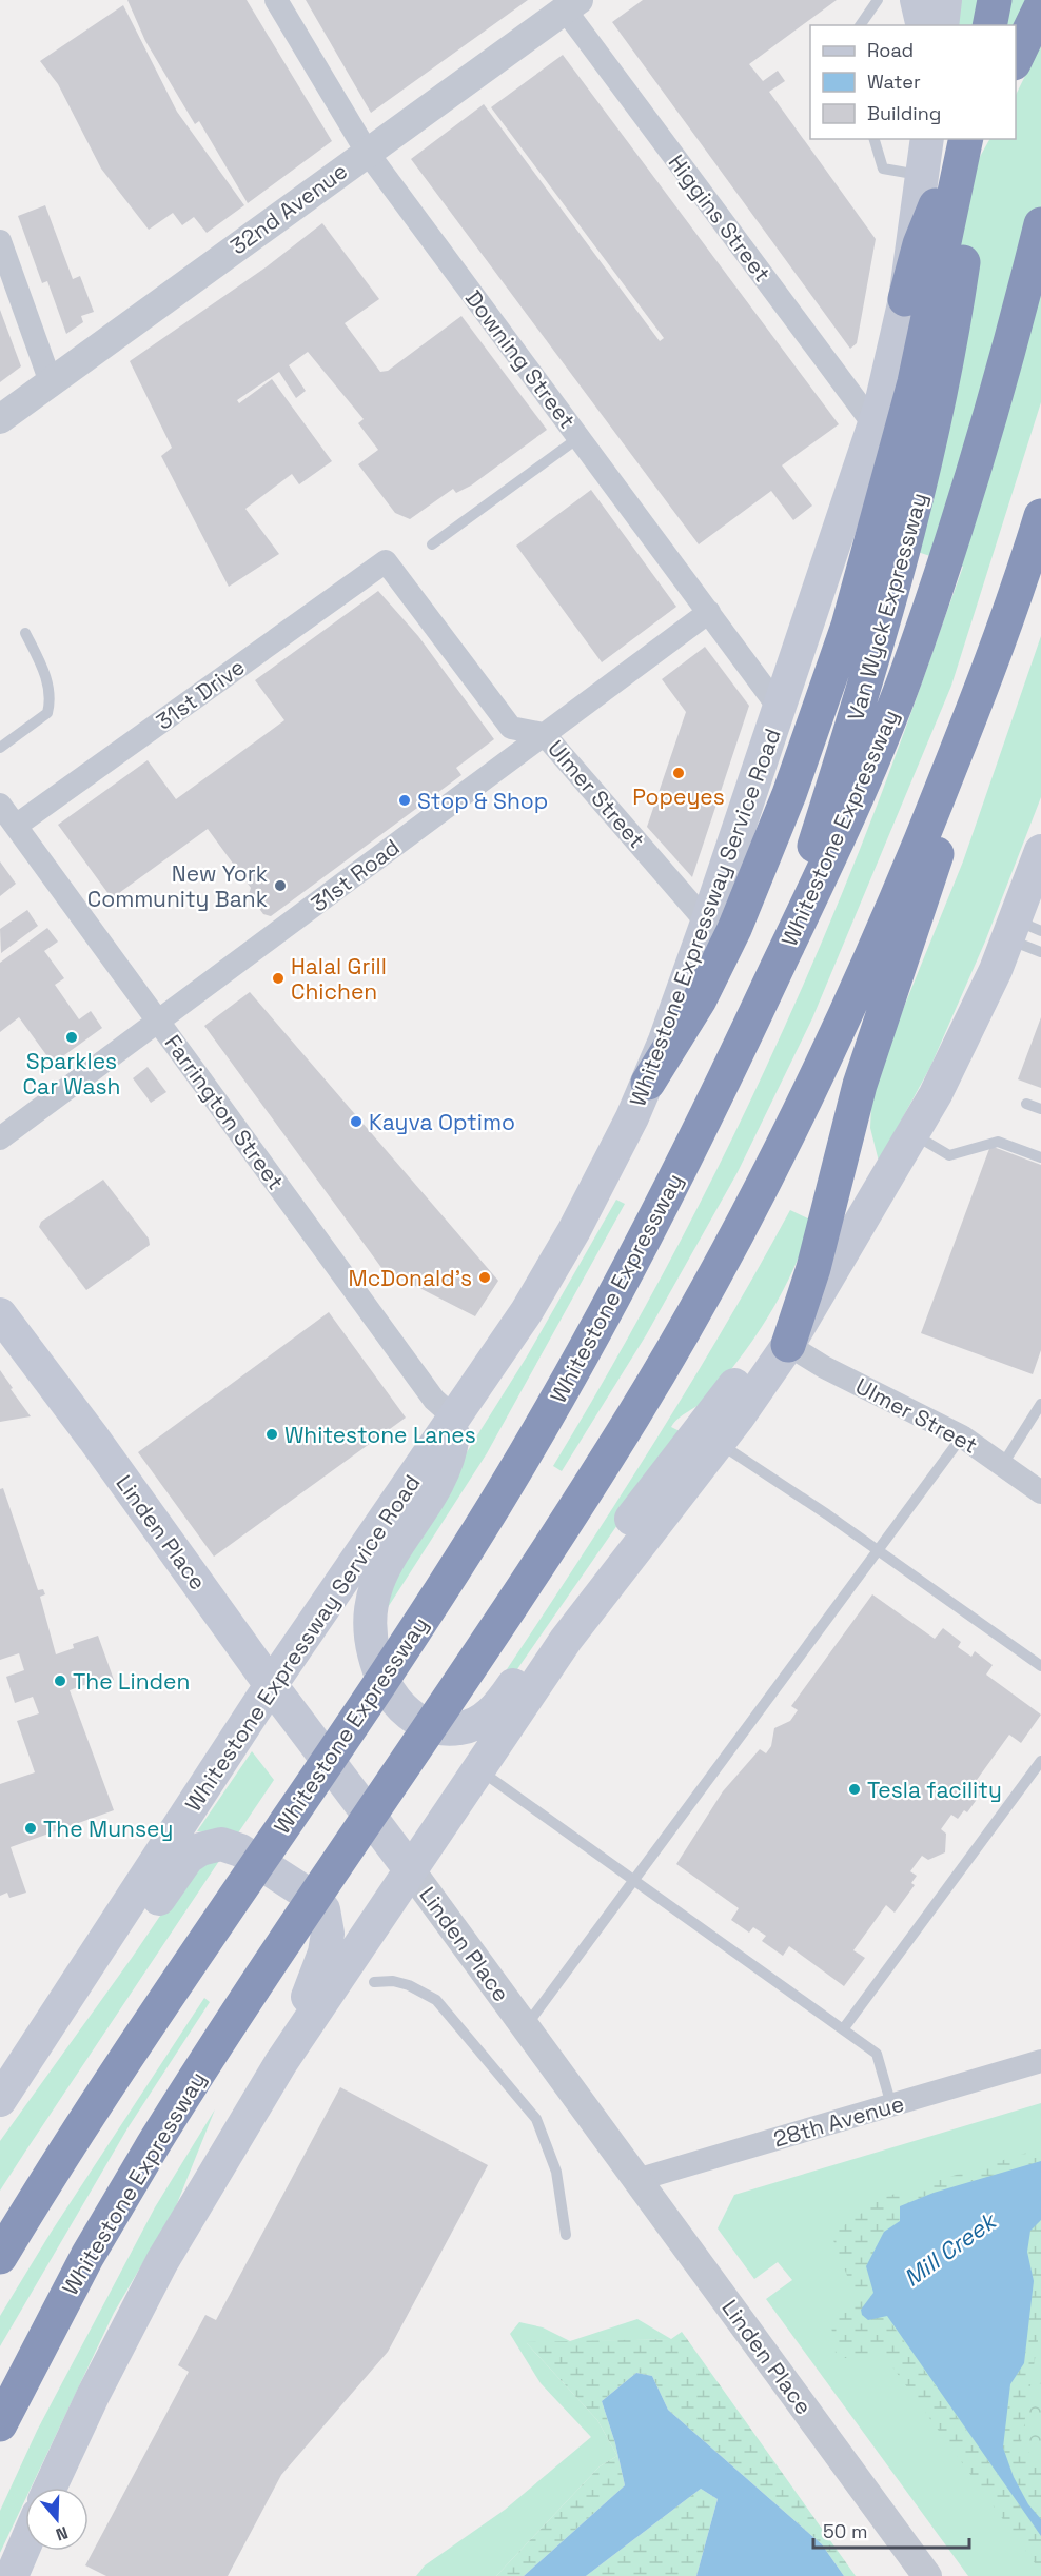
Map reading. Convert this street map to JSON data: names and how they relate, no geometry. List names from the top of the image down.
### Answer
{
  "streets": {
    "highway": ["Van Wyck Expressway", "Whitestone Expressway"],
    "main road": ["Whitestone Expressway Service Road", "Linden Place"],
    "street": [
      "32nd Avenue",
      "Higgins Street",
      "Downing Street",
      "31st Drive",
      "Ulmer Street",
      "31st Road",
      "Farrington Street",
      "28th Avenue"
    ]
  },
  "crossings": [
    ["32nd Avenue", "Higgins Street"],
    ["32nd Avenue", "Downing Street"],
    ["Higgins Street", "Whitestone Expressway Service Road"],
    ["Downing Street", "31st Road"],
    ["Downing Street", "Whitestone Expressway Service Road"],
    ["Van Wyck Expressway", "Whitestone Expressway"],
    ["31st Drive", "Ulmer Street"],
    ["31st Drive", "Farrington Street"],
    ["Ulmer Street", "31st Road"],
    ["Ulmer Street", "Whitestone Expressway Service Road"],
    ["31st Road", "Farrington Street"],
    ["Whitestone Expressway Service Road", "Farrington Street"],
    ["Whitestone Expressway Service Road", "Linden Place"],
    ["Linden Place", "28th Avenue"]
  ],
  "water": ["Mill Creek"],
  "places": [
    "Popeyes",
    "Stop & Shop",
    "New York Community Bank",
    "Halal Grill Chichen",
    "Sparkles Car Wash",
    "Kayva Optimo",
    "McDonald's",
    "Whitestone Lanes",
    "The Linden",
    "Tesla facility",
    "The Munsey"
  ],
  "legend": ["Road", "Water", "Building"],
  "scale_bar": "50 m",
  "north": "bottom"
}
